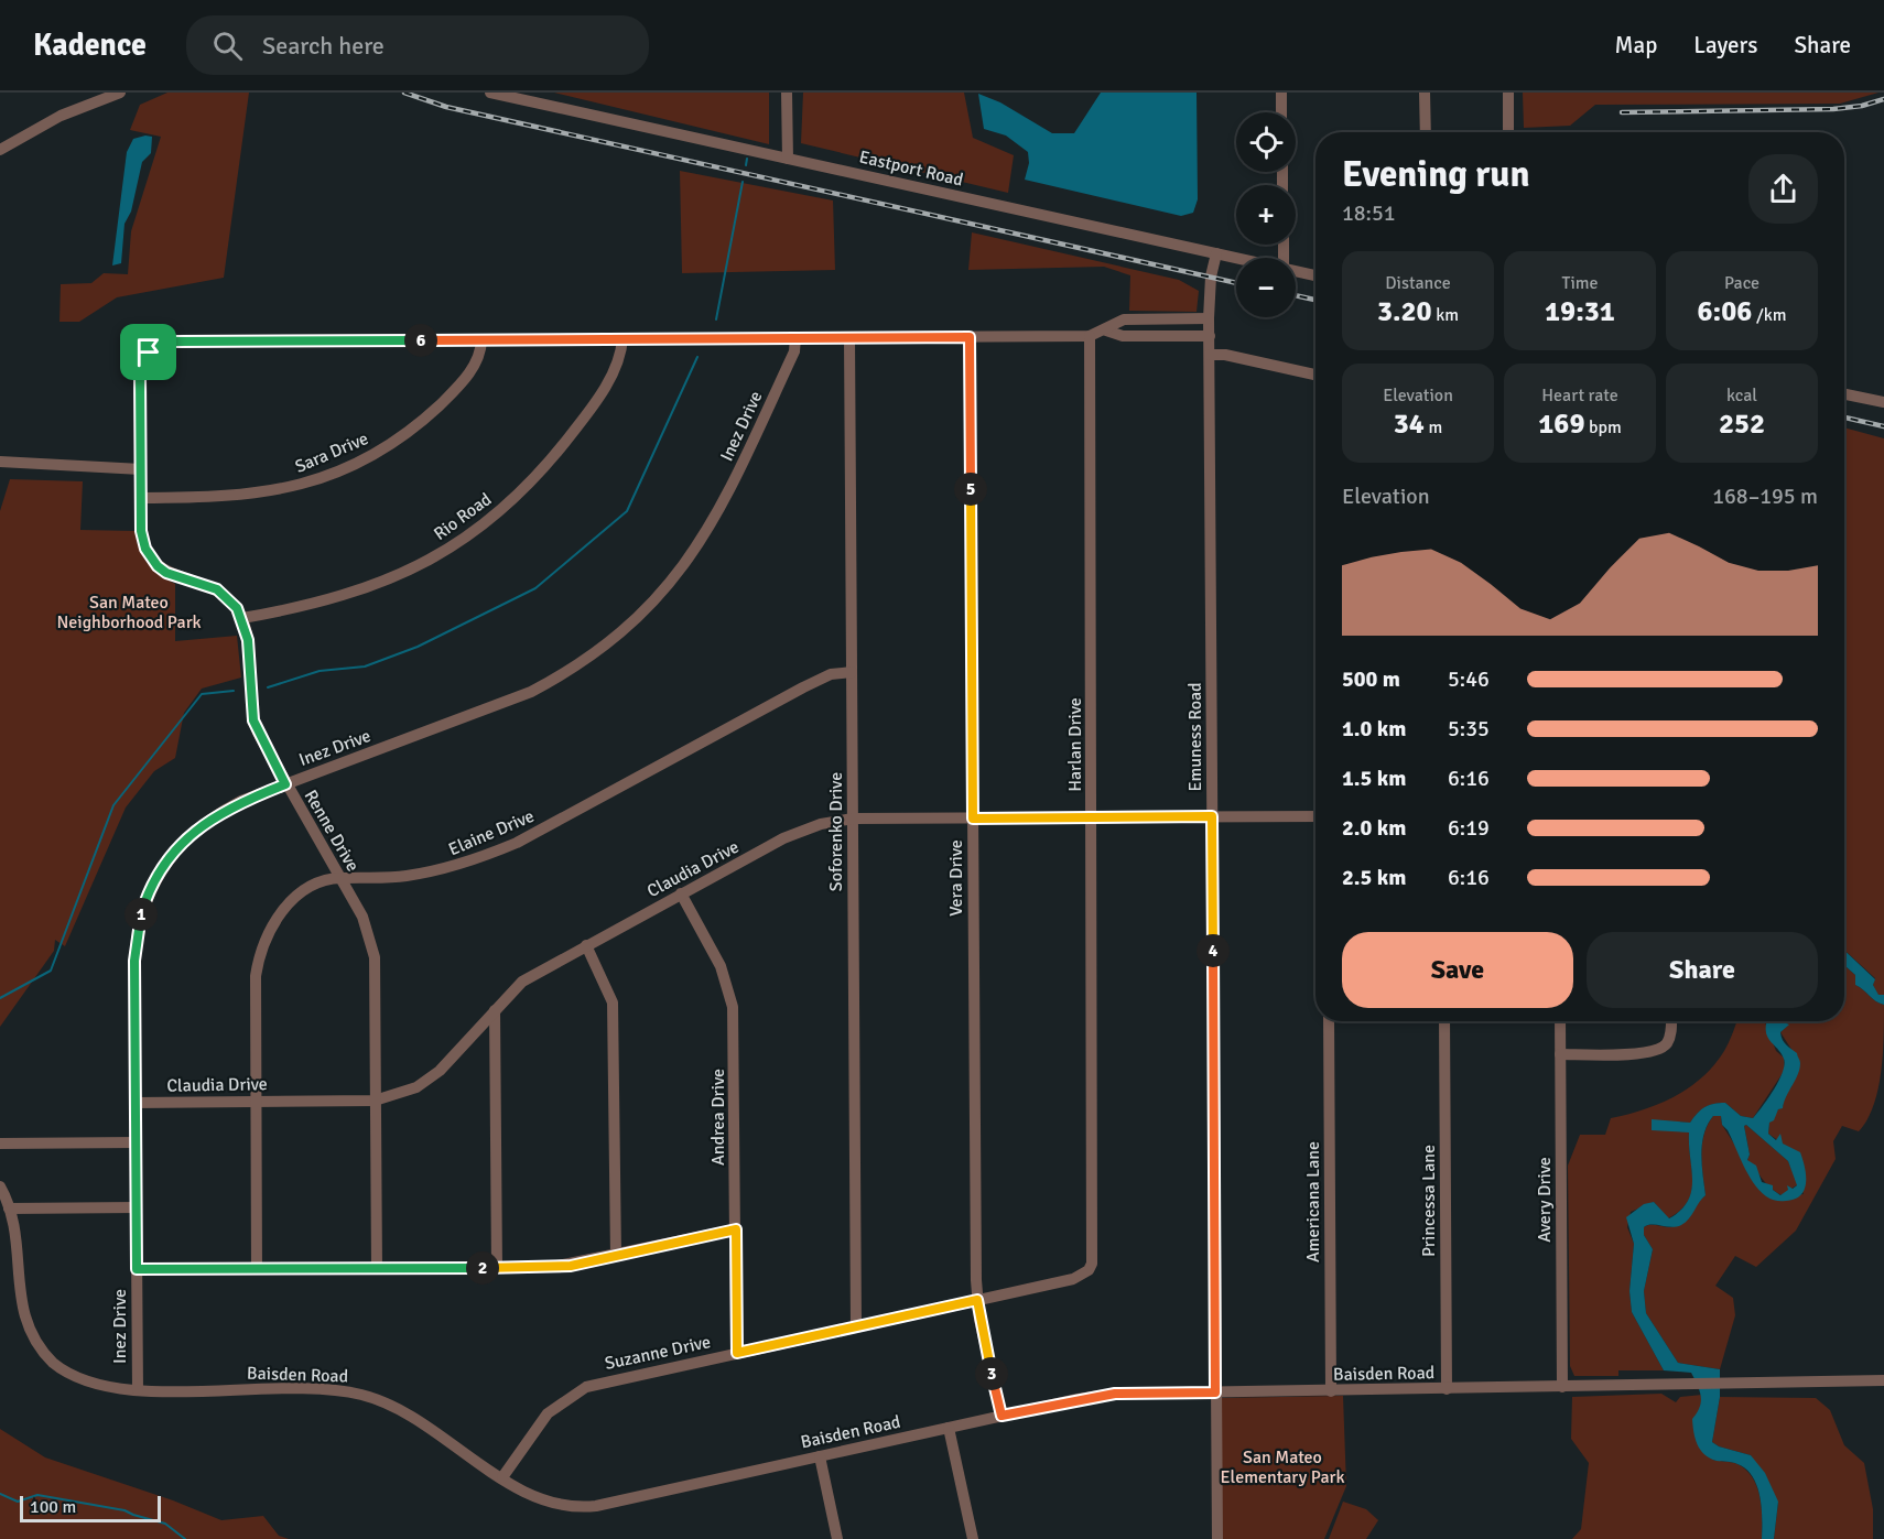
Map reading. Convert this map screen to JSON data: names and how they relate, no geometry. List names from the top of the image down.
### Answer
{
  "streets": {
    "street": [
      "Eastport Road",
      "Inez Drive",
      "Sara Drive",
      "Rio Road",
      "Emuness Road",
      "Harlan Drive",
      "Renne Drive",
      "Soforenko Drive",
      "Elaine Drive",
      "Claudia Drive",
      "Vera Drive",
      "Andrea Drive",
      "Avery Drive",
      "Princessa Lane",
      "Americana Lane",
      "Suzanne Drive",
      "Baisden Road"
    ]
  },
  "crossings": [
    ["Eastport Road", "Emuness Road"],
    ["Inez Drive", "Renne Drive"],
    ["Inez Drive", "Claudia Drive"],
    ["Inez Drive", "Baisden Road"],
    ["Sara Drive", "Renne Drive"],
    ["Rio Road", "Renne Drive"],
    ["Emuness Road", "Claudia Drive"],
    ["Emuness Road", "Baisden Road"],
    ["Harlan Drive", "Claudia Drive"],
    ["Harlan Drive", "Suzanne Drive"],
    ["Renne Drive", "Elaine Drive"],
    ["Renne Drive", "Claudia Drive"],
    ["Soforenko Drive", "Elaine Drive"],
    ["Soforenko Drive", "Claudia Drive"],
    ["Soforenko Drive", "Suzanne Drive"],
    ["Elaine Drive", "Claudia Drive"],
    ["Claudia Drive", "Vera Drive"],
    ["Claudia Drive", "Andrea Drive"],
    ["Vera Drive", "Suzanne Drive"],
    ["Vera Drive", "Baisden Road"],
    ["Andrea Drive", "Suzanne Drive"],
    ["Avery Drive", "Baisden Road"],
    ["Princessa Lane", "Baisden Road"],
    ["Americana Lane", "Baisden Road"],
    ["Suzanne Drive", "Baisden Road"]
  ],
  "parks": ["San Mateo Neighborhood Park", "San Mateo Elementary Park"],
  "scale_bar": "100 m",
  "page": {
    "header": "Kadence",
    "search": "Search here",
    "nav": ["Map", "Layers", "Share"],
    "map_buttons": ["+", "−"],
    "heading": ["Evening run", "18:51"],
    "stats": [
      ["Distance", "3.20 km"],
      ["Time", "19:31"],
      ["Pace", "6:06 /km"],
      ["Elevation", "34 m"],
      ["Heart rate", "169 bpm"],
      ["kcal", "252"]
    ],
    "pins": [
      "6",
      "5",
      "1",
      "4",
      "2",
      "3"
    ],
    "chart": ["Elevation", "168–195 m"],
    "list": [
      {
        "name": "500 m",
        "note": "5:46"
      },
      {
        "name": "1.0 km",
        "note": "5:35"
      },
      {
        "name": "1.5 km",
        "note": "6:16"
      },
      {
        "name": "2.0 km",
        "note": "6:19"
      },
      {
        "name": "2.5 km",
        "note": "6:16"
      }
    ],
    "buttons": ["Save", "Share"],
    "scale": "100 m"
  }
}
